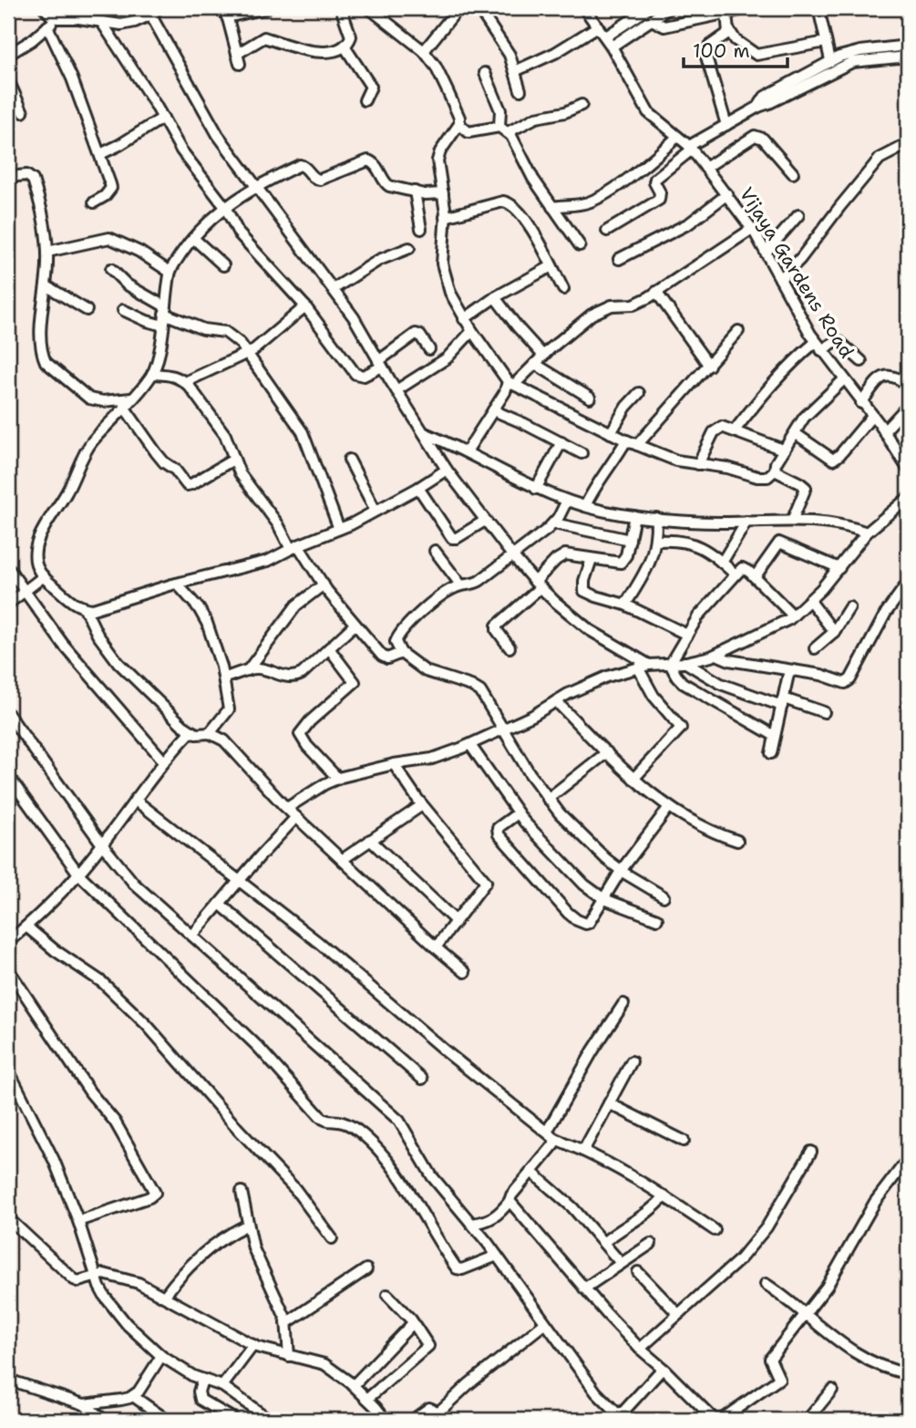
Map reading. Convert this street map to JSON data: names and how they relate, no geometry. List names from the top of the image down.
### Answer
{
  "streets": {
    "street": ["Vijaya Gardens Road"]
  },
  "scale_bar": "100 m"
}
